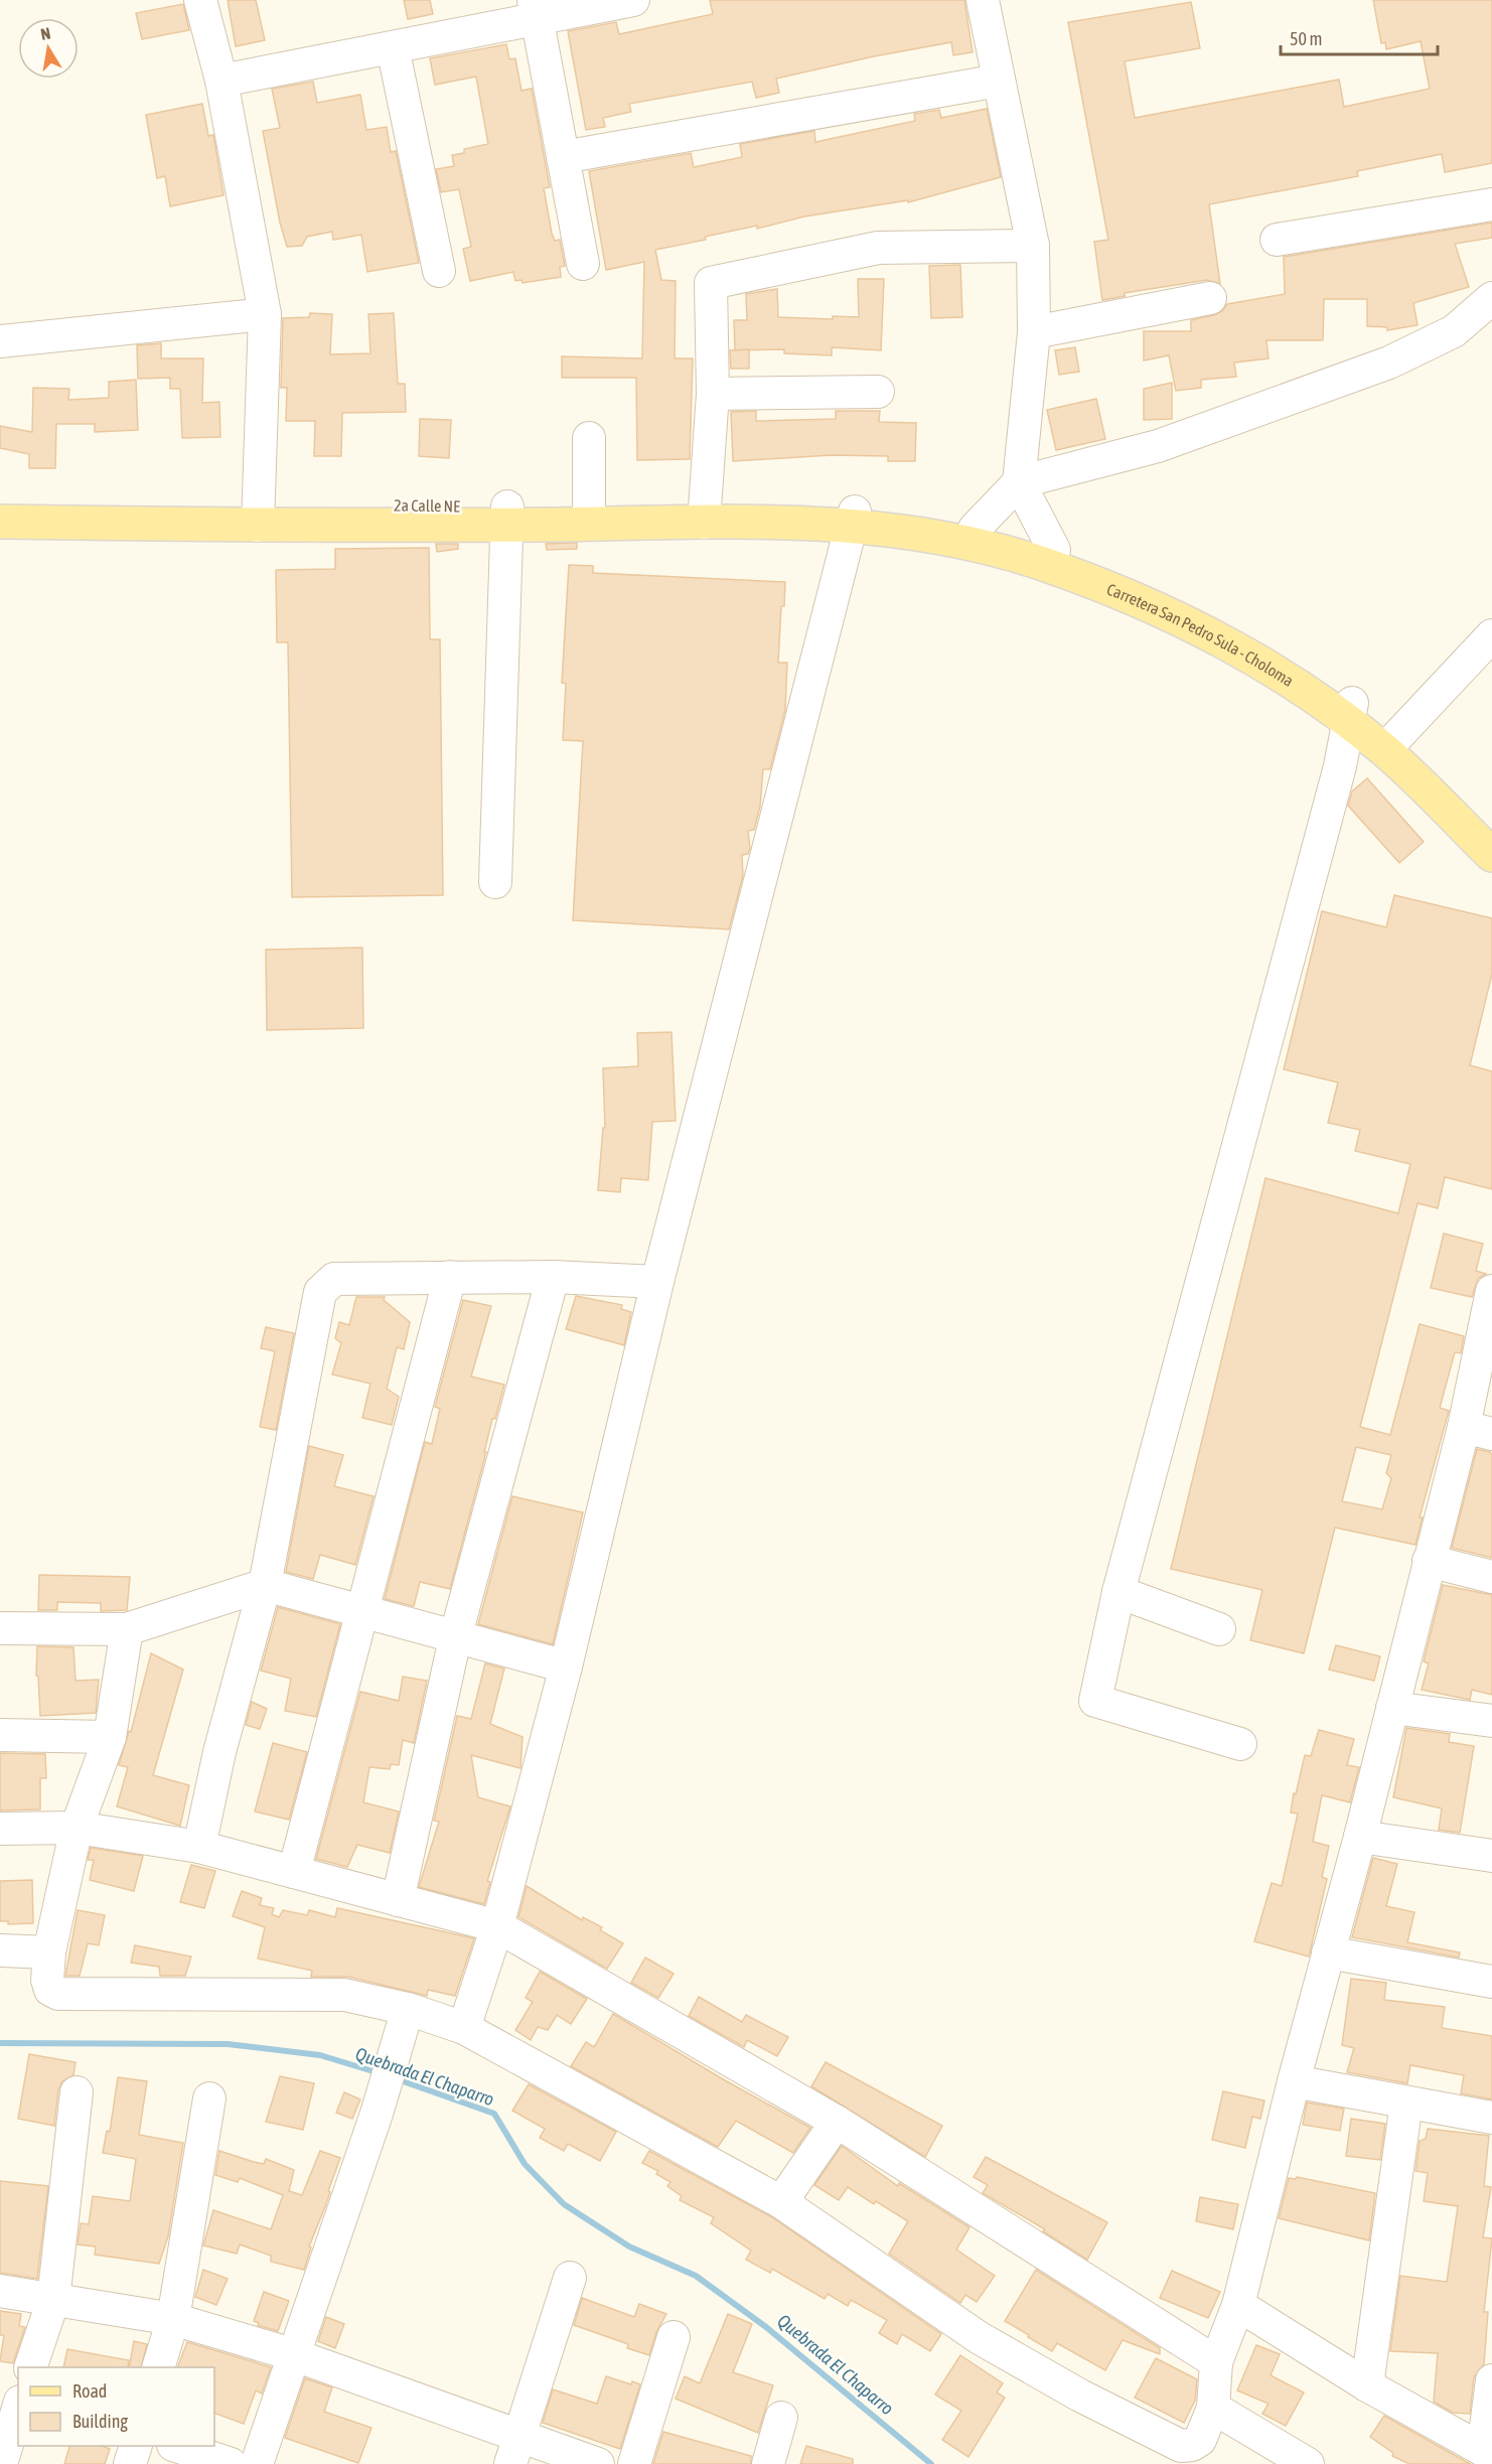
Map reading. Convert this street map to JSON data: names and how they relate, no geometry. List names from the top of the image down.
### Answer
{
  "streets": {
    "main road": ["2a Calle NE", "Carretera San Pedro Sula - Choloma"]
  },
  "crossings": [
    ["2a Calle NE", "Carretera San Pedro Sula - Choloma"]
  ],
  "water": ["Quebrada El Chaparro"],
  "legend": ["Road", "Building"],
  "scale_bar": "50 m",
  "north": "top"
}
